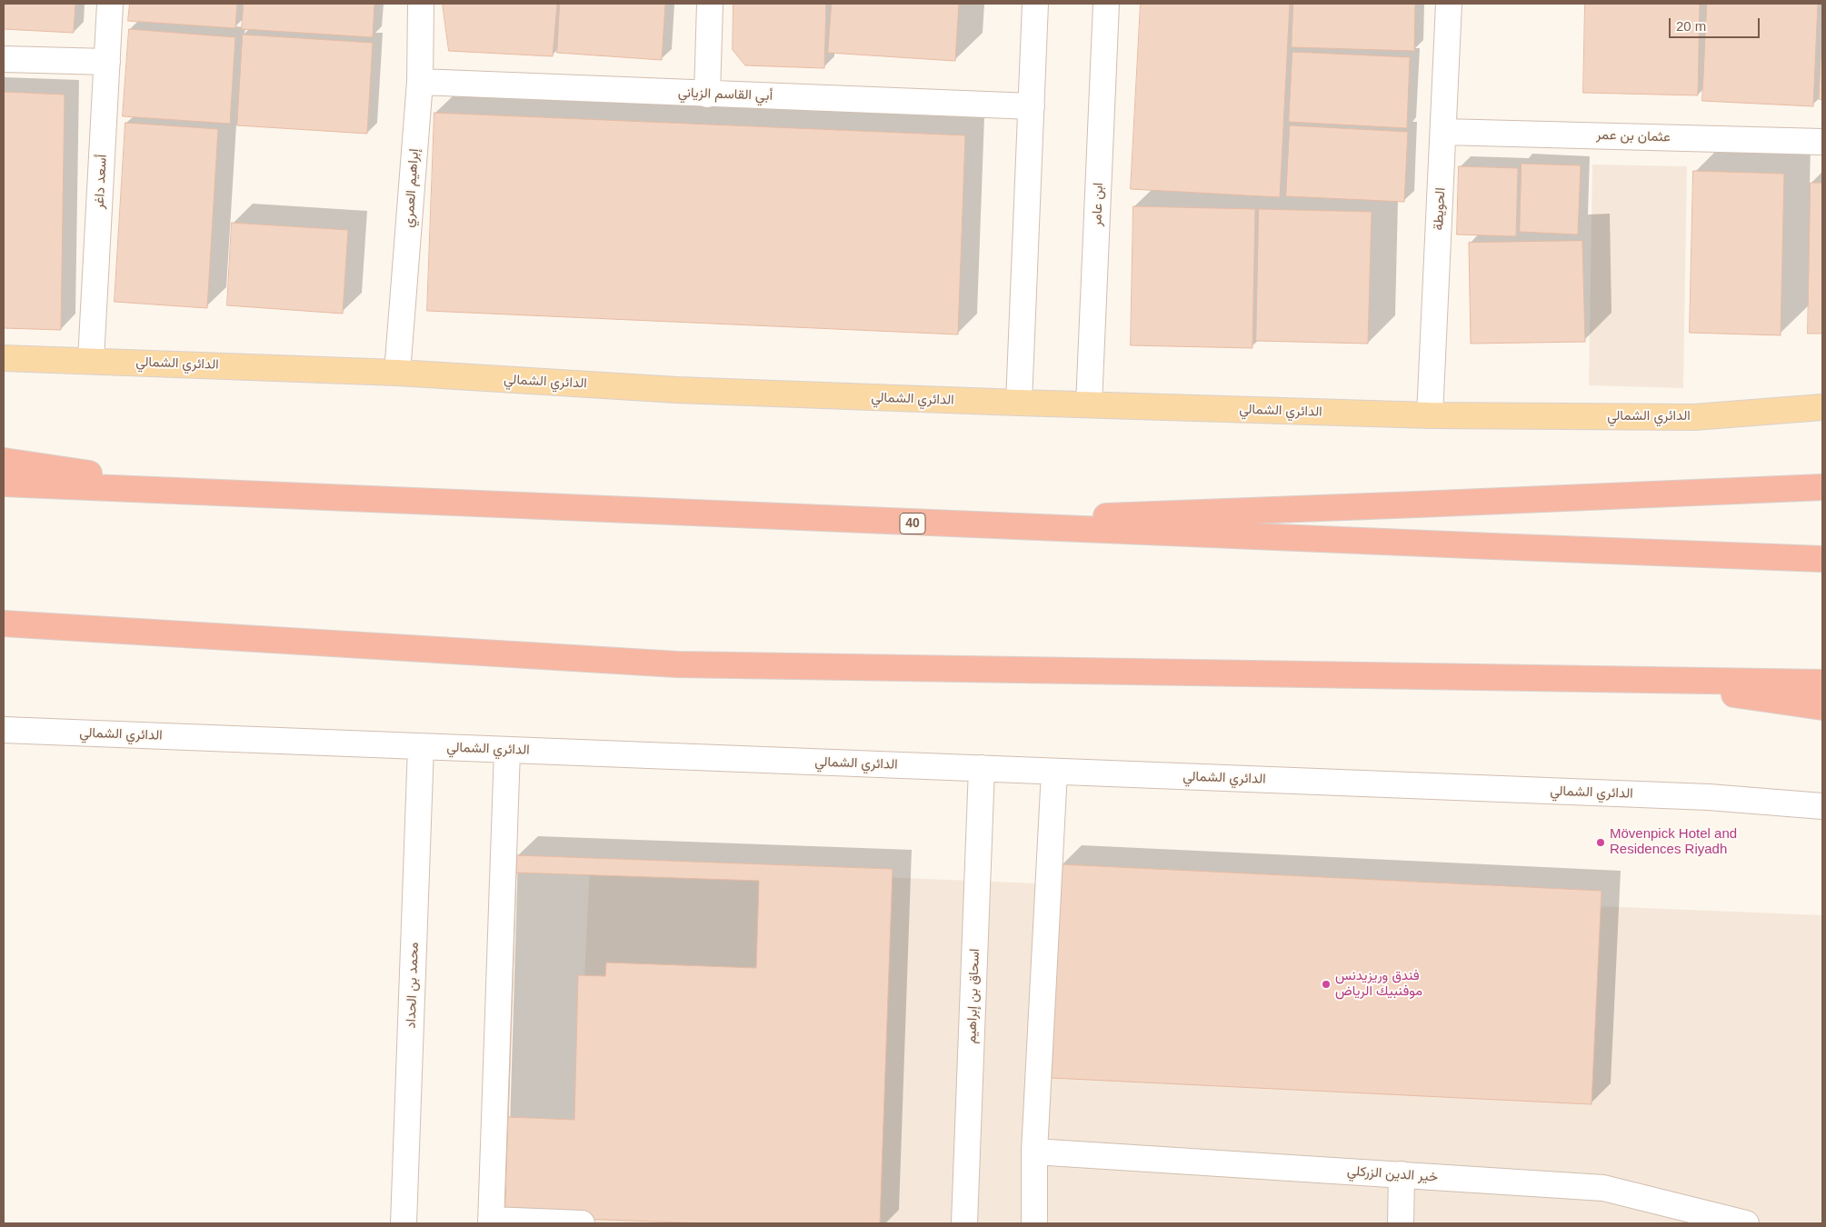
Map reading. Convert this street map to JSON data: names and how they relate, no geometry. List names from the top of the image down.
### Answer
{
  "streets": {
    "highway": ["40"],
    "main road": ["الدائري الشمالي"],
    "street": [
      "أبي القاسم الزياني",
      "عثمان بن عمر",
      "أسعد داغر",
      "إبراهيم العمري",
      "ابن عامر",
      "الحويطة",
      "محمد بن الحداد",
      "اسحاق بن إبراهيم",
      "خير الدين الزركلي"
    ]
  },
  "crossings": [
    ["أبي القاسم الزياني", "إبراهيم العمري"],
    ["عثمان بن عمر", "الحويطة"],
    ["أسعد داغر", "الدائري الشمالي"],
    ["إبراهيم العمري", "الدائري الشمالي"],
    ["ابن عامر", "الدائري الشمالي"],
    ["الحويطة", "الدائري الشمالي"],
    ["الدائري الشمالي", "محمد بن الحداد"],
    ["الدائري الشمالي", "اسحاق بن إبراهيم"]
  ],
  "places": ["Mövenpick Hotel and Residences Riyadh", "فندق وريزيدنس موفنبيك الرياض"],
  "scale_bar": "20 m"
}
